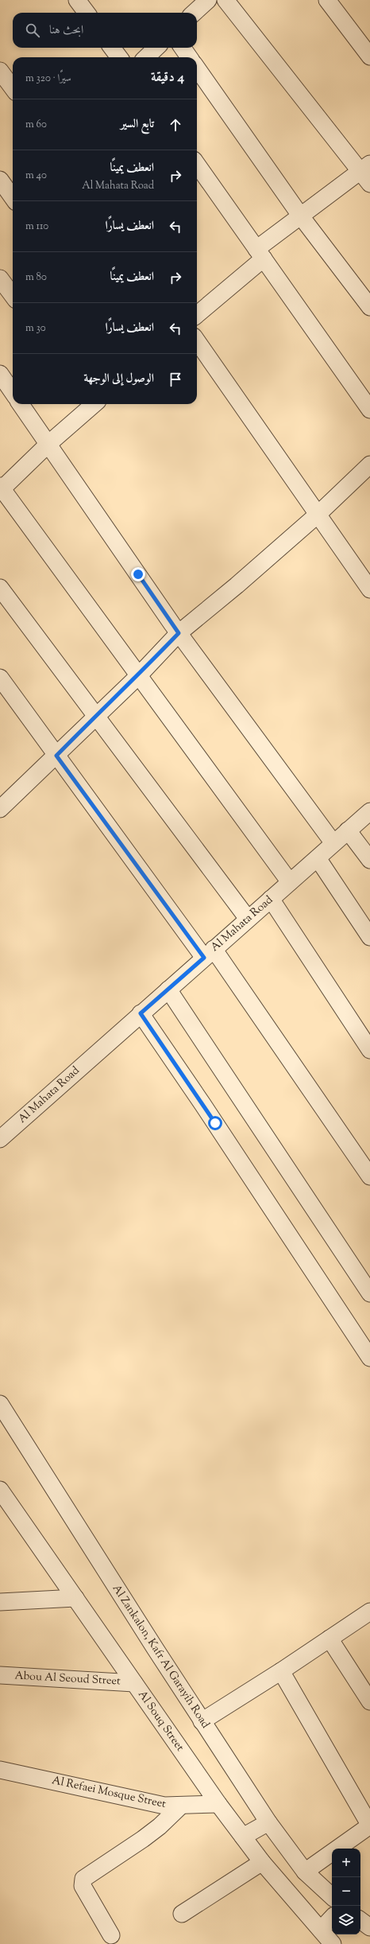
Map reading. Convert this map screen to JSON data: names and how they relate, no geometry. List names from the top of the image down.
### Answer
{
  "streets": {
    "street": [
      "Al Mahata Road",
      "Al Zankalon, Kafr Al Garayih Road",
      "Abou Al Seoud Street",
      "Al Souq Street",
      "Al Refaei Mosque Street"
    ]
  },
  "crossings": [
    ["Abou Al Seoud Street", "Al Souq Street"],
    ["Al Souq Street", "Al Refaei Mosque Street"]
  ],
  "page": {
    "search": "ابحث هنا",
    "heading": ["4 دقيقة", "سيرًا · 320 m"],
    "list": [
      ["تابع السير", "60 m"],
      ["انعطف يمينًا", "Al Mahata Road", "40 m"],
      ["انعطف يسارًا", "110 m"],
      ["انعطف يمينًا", "80 m"],
      ["انعطف يسارًا", "30 m"],
      "الوصول إلى الوجهة"
    ],
    "map_buttons": ["+", "−"]
  }
}
